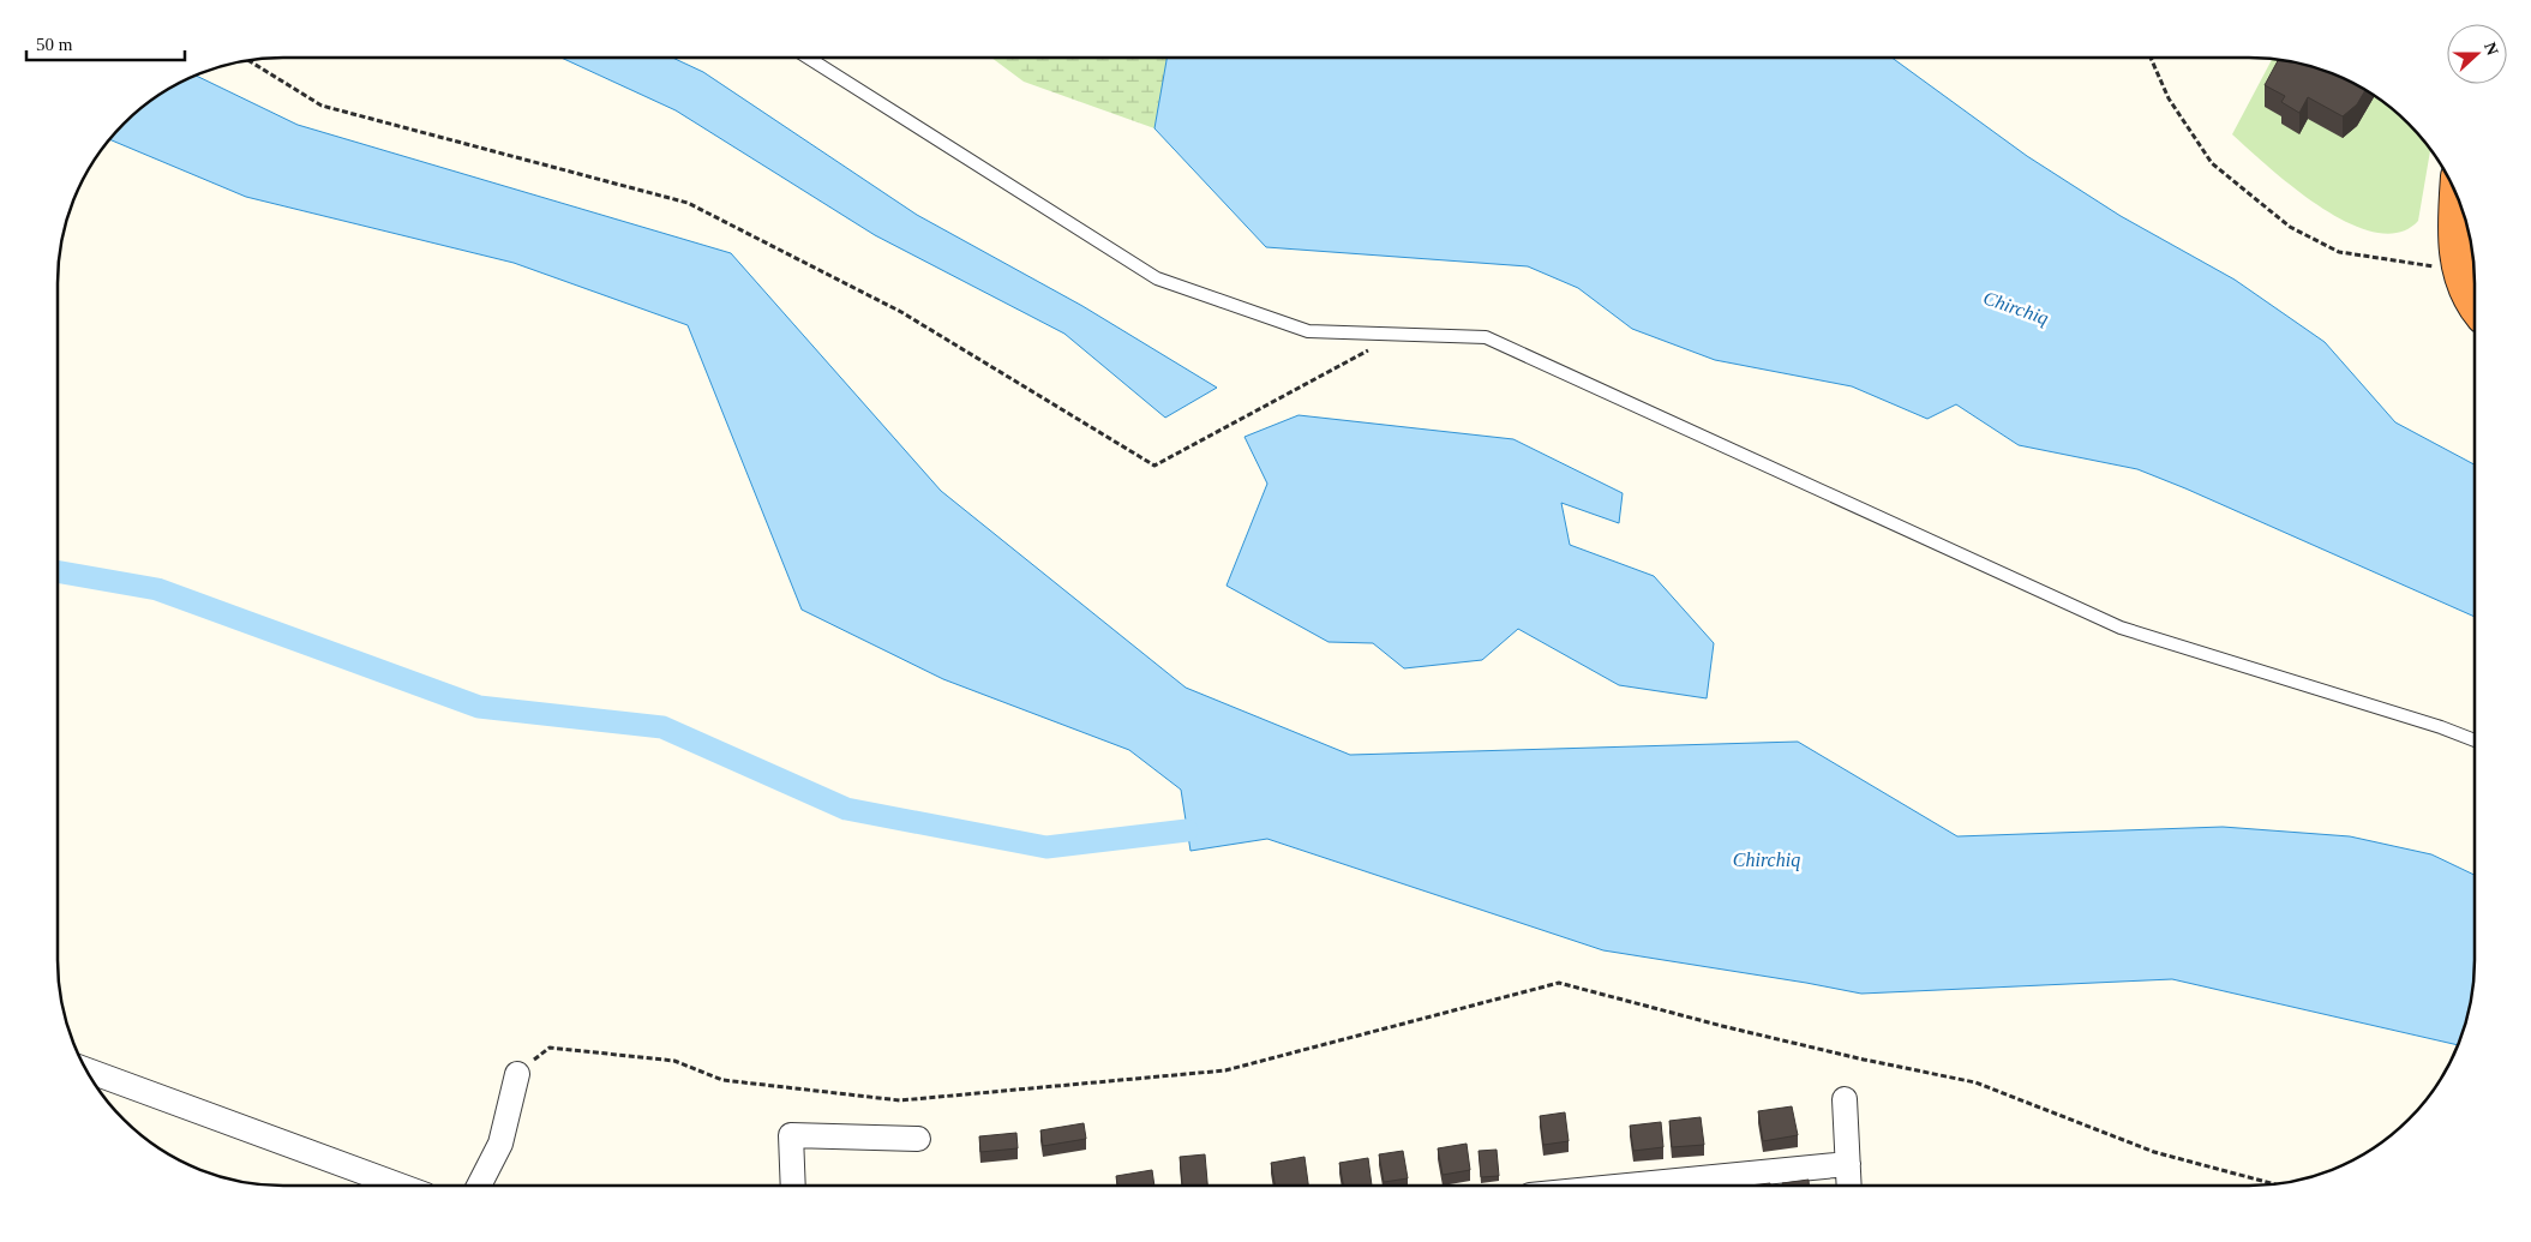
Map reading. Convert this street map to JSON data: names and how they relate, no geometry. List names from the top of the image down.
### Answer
{
  "water": ["Chirchiq"],
  "scale_bar": "50 m",
  "north": "right"
}
